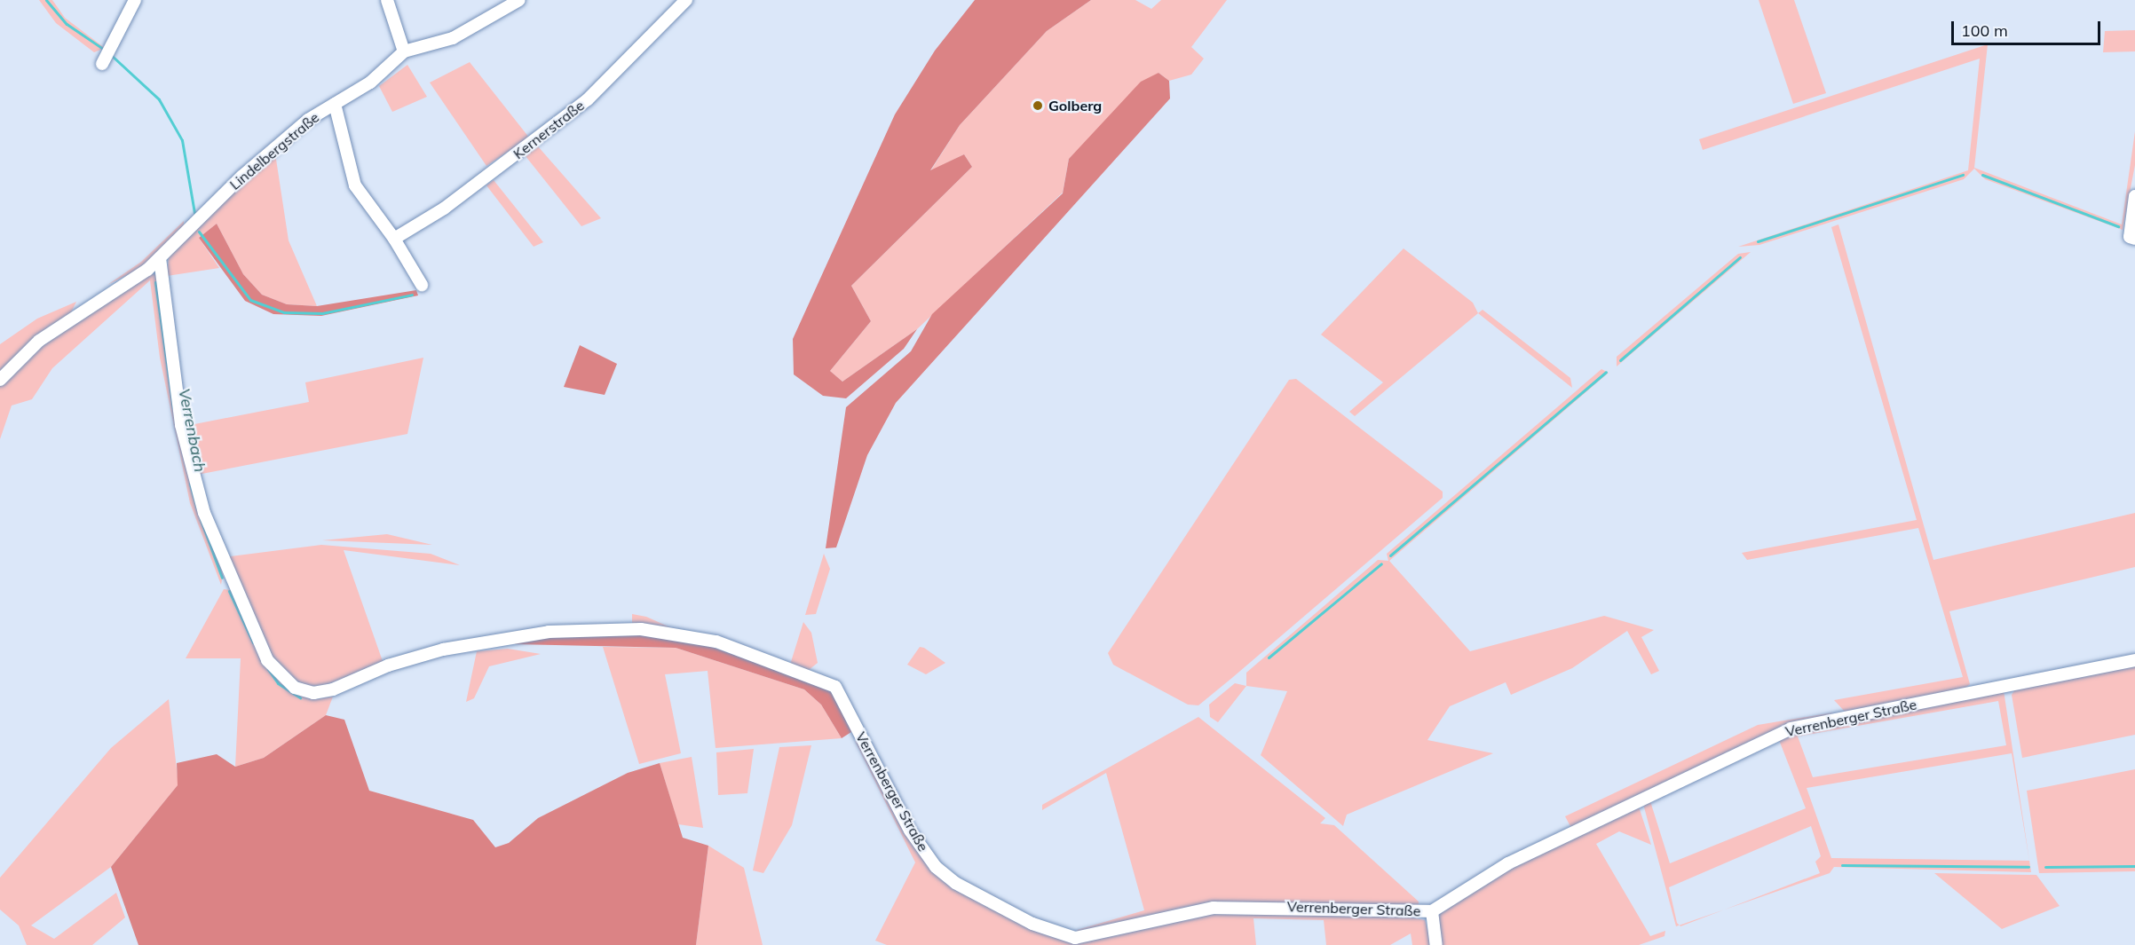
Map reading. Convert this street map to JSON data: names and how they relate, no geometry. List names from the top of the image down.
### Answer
{
  "streets": {
    "street": ["Kernerstraße", "Lindelbergstraße", "Verrenberger Straße"]
  },
  "crossings": [
    ["Lindelbergstraße", "Verrenberger Straße"]
  ],
  "water": ["Verrenbach"],
  "places": ["Golberg"],
  "scale_bar": "100 m"
}
